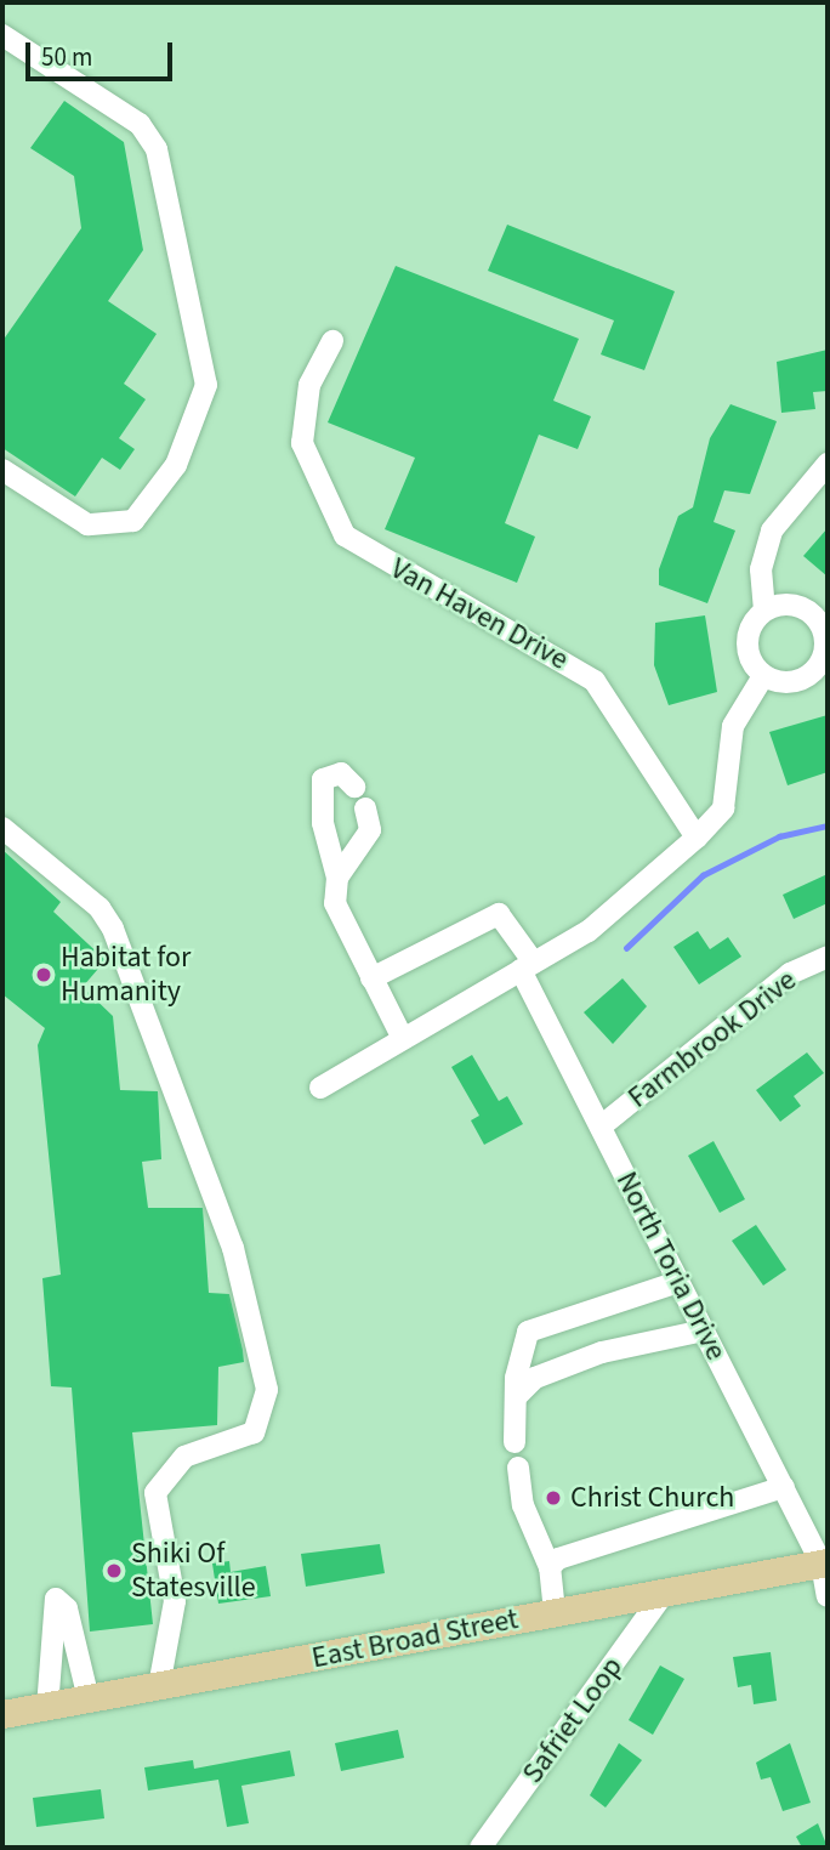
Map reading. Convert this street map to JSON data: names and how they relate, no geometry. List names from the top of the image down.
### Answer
{
  "streets": {
    "main road": ["East Broad Street"],
    "street": [
      "Van Haven Drive",
      "Farmbrook Drive",
      "North Toria Drive",
      "Safriet Loop"
    ]
  },
  "crossings": [
    ["Farmbrook Drive", "North Toria Drive"],
    ["North Toria Drive", "East Broad Street"],
    ["East Broad Street", "Safriet Loop"]
  ],
  "places": ["Habitat for Humanity", "Christ Church", "Shiki Of Statesville"],
  "scale_bar": "50 m"
}
